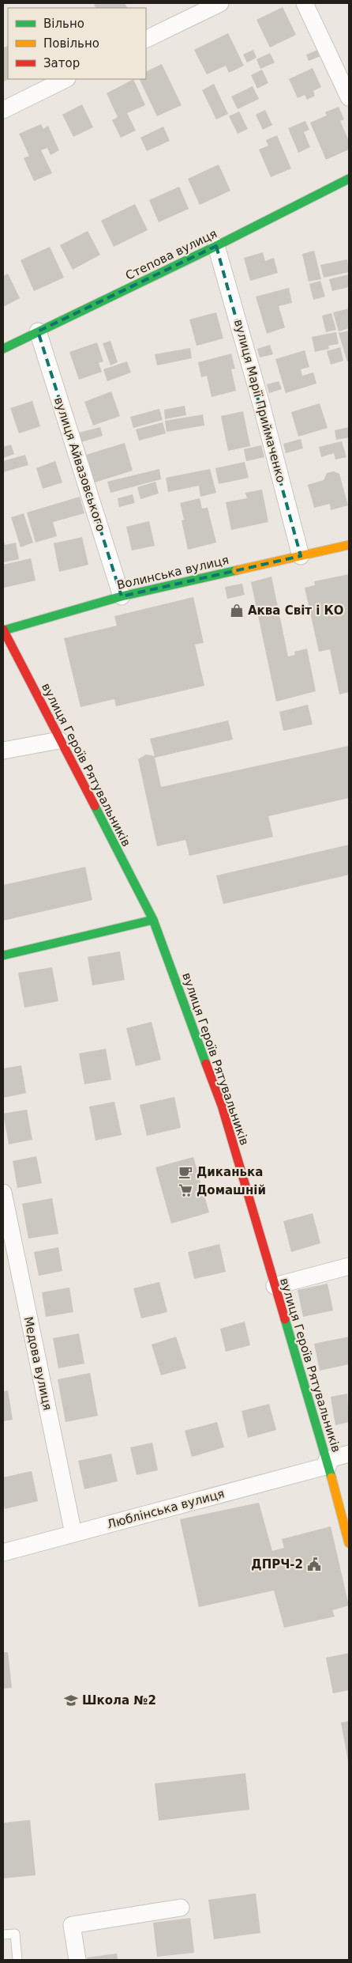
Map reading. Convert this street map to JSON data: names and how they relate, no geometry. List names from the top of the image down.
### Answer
{
  "streets": {
    "street": [
      "Степова вулиця",
      "вулиця Марії Приймаченко",
      "вулиця Айвазовського",
      "Волинська вулиця",
      "вулиця Героїв Рятувальників",
      "Медова вулиця",
      "Люблінська вулиця"
    ]
  },
  "crossings": [
    ["Степова вулиця", "вулиця Марії Приймаченко"],
    ["Степова вулиця", "вулиця Айвазовського"],
    ["вулиця Марії Приймаченко", "Волинська вулиця"],
    ["вулиця Айвазовського", "Волинська вулиця"],
    ["Волинська вулиця", "вулиця Героїв Рятувальників"],
    ["вулиця Героїв Рятувальників", "Люблінська вулиця"],
    ["Медова вулиця", "Люблінська вулиця"]
  ],
  "places": {
    "shop": ["Аква Світ і КО"],
    "cafe": ["Диканька"],
    "supermarket": ["Домашній"],
    "public building": ["ДПРЧ-2"],
    "school or university": ["Школа №2"]
  },
  "legend": ["Вільно", "Повільно", "Затор"]
}
